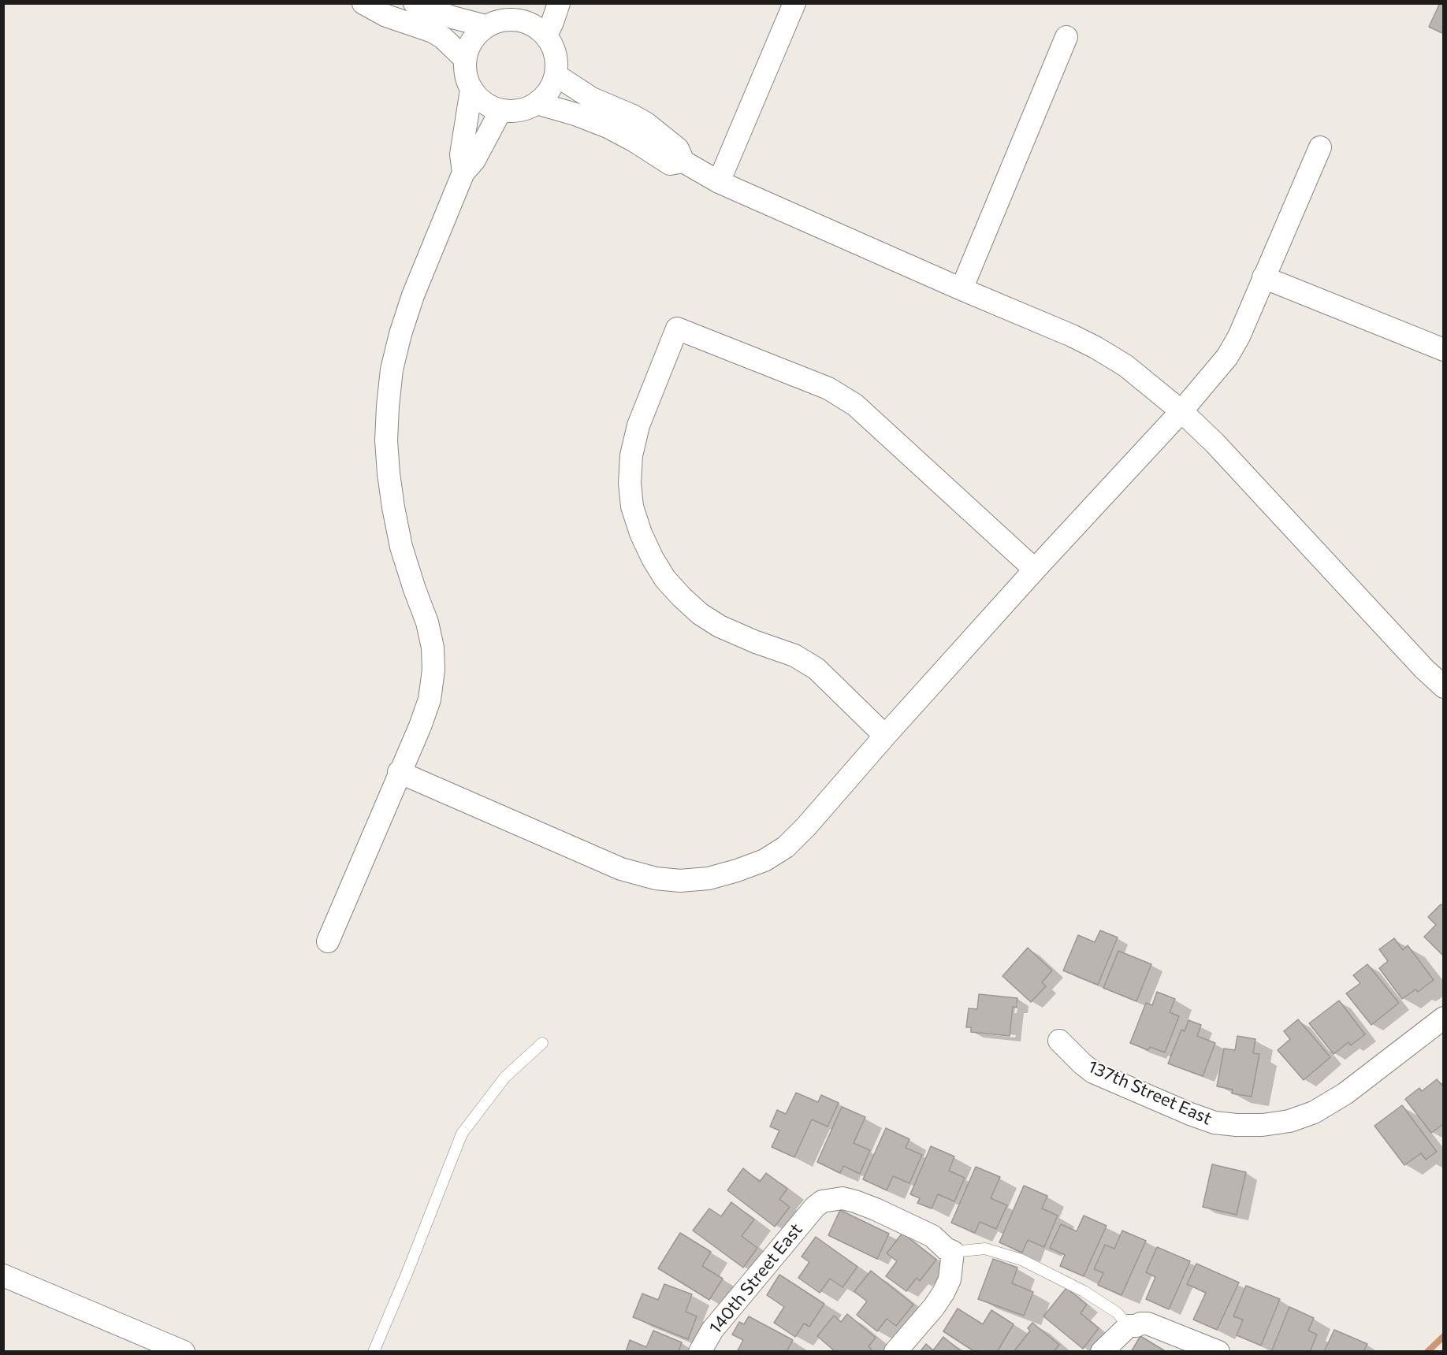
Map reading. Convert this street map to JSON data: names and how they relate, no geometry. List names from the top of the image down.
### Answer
{
  "streets": {
    "street": ["137th Street East", "140th Street East"]
  }
}
